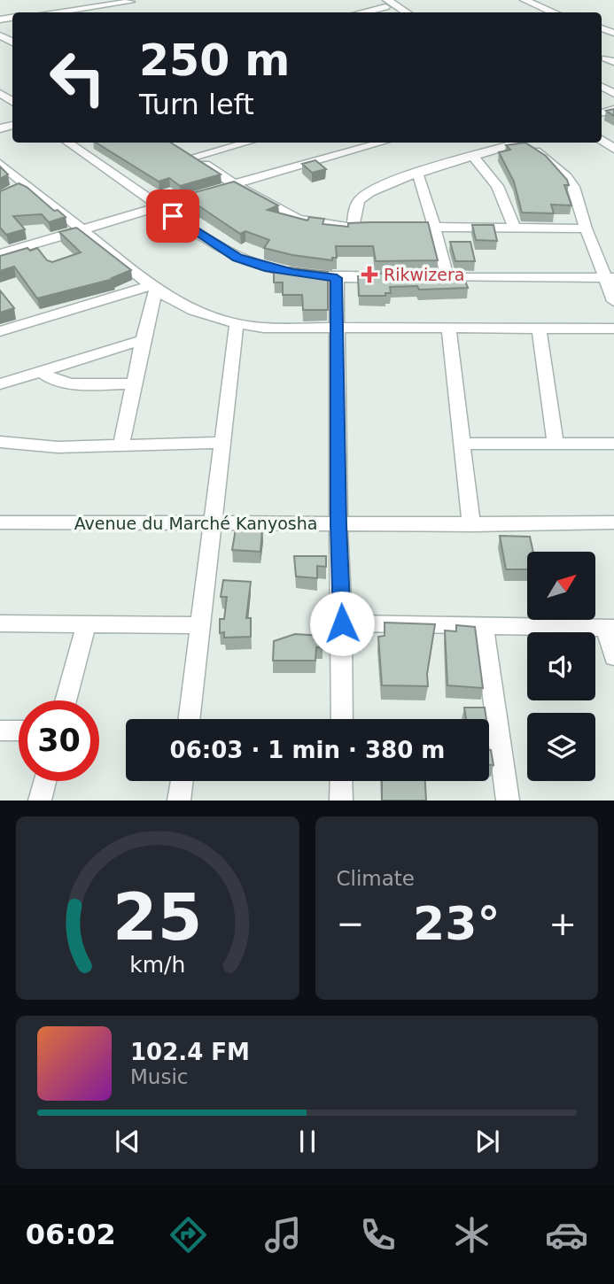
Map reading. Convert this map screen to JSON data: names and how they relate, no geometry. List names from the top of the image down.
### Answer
{
  "streets": {
    "street": ["Avenue du Marché Kanyosha"]
  },
  "places": {
    "health": ["Rikwizera"]
  },
  "north": "top right",
  "page": {
    "turn": ["250 m", "Turn left"],
    "limit": "30",
    "trip": "06:03 · 1 min · 380 m",
    "tile": "Climate",
    "heat": ["−", "23°", "+"],
    "song": ["102.4 FM", "Music"],
    "tabs": "06:02",
    "gauge": ["25", "km/h"]
  }
}
